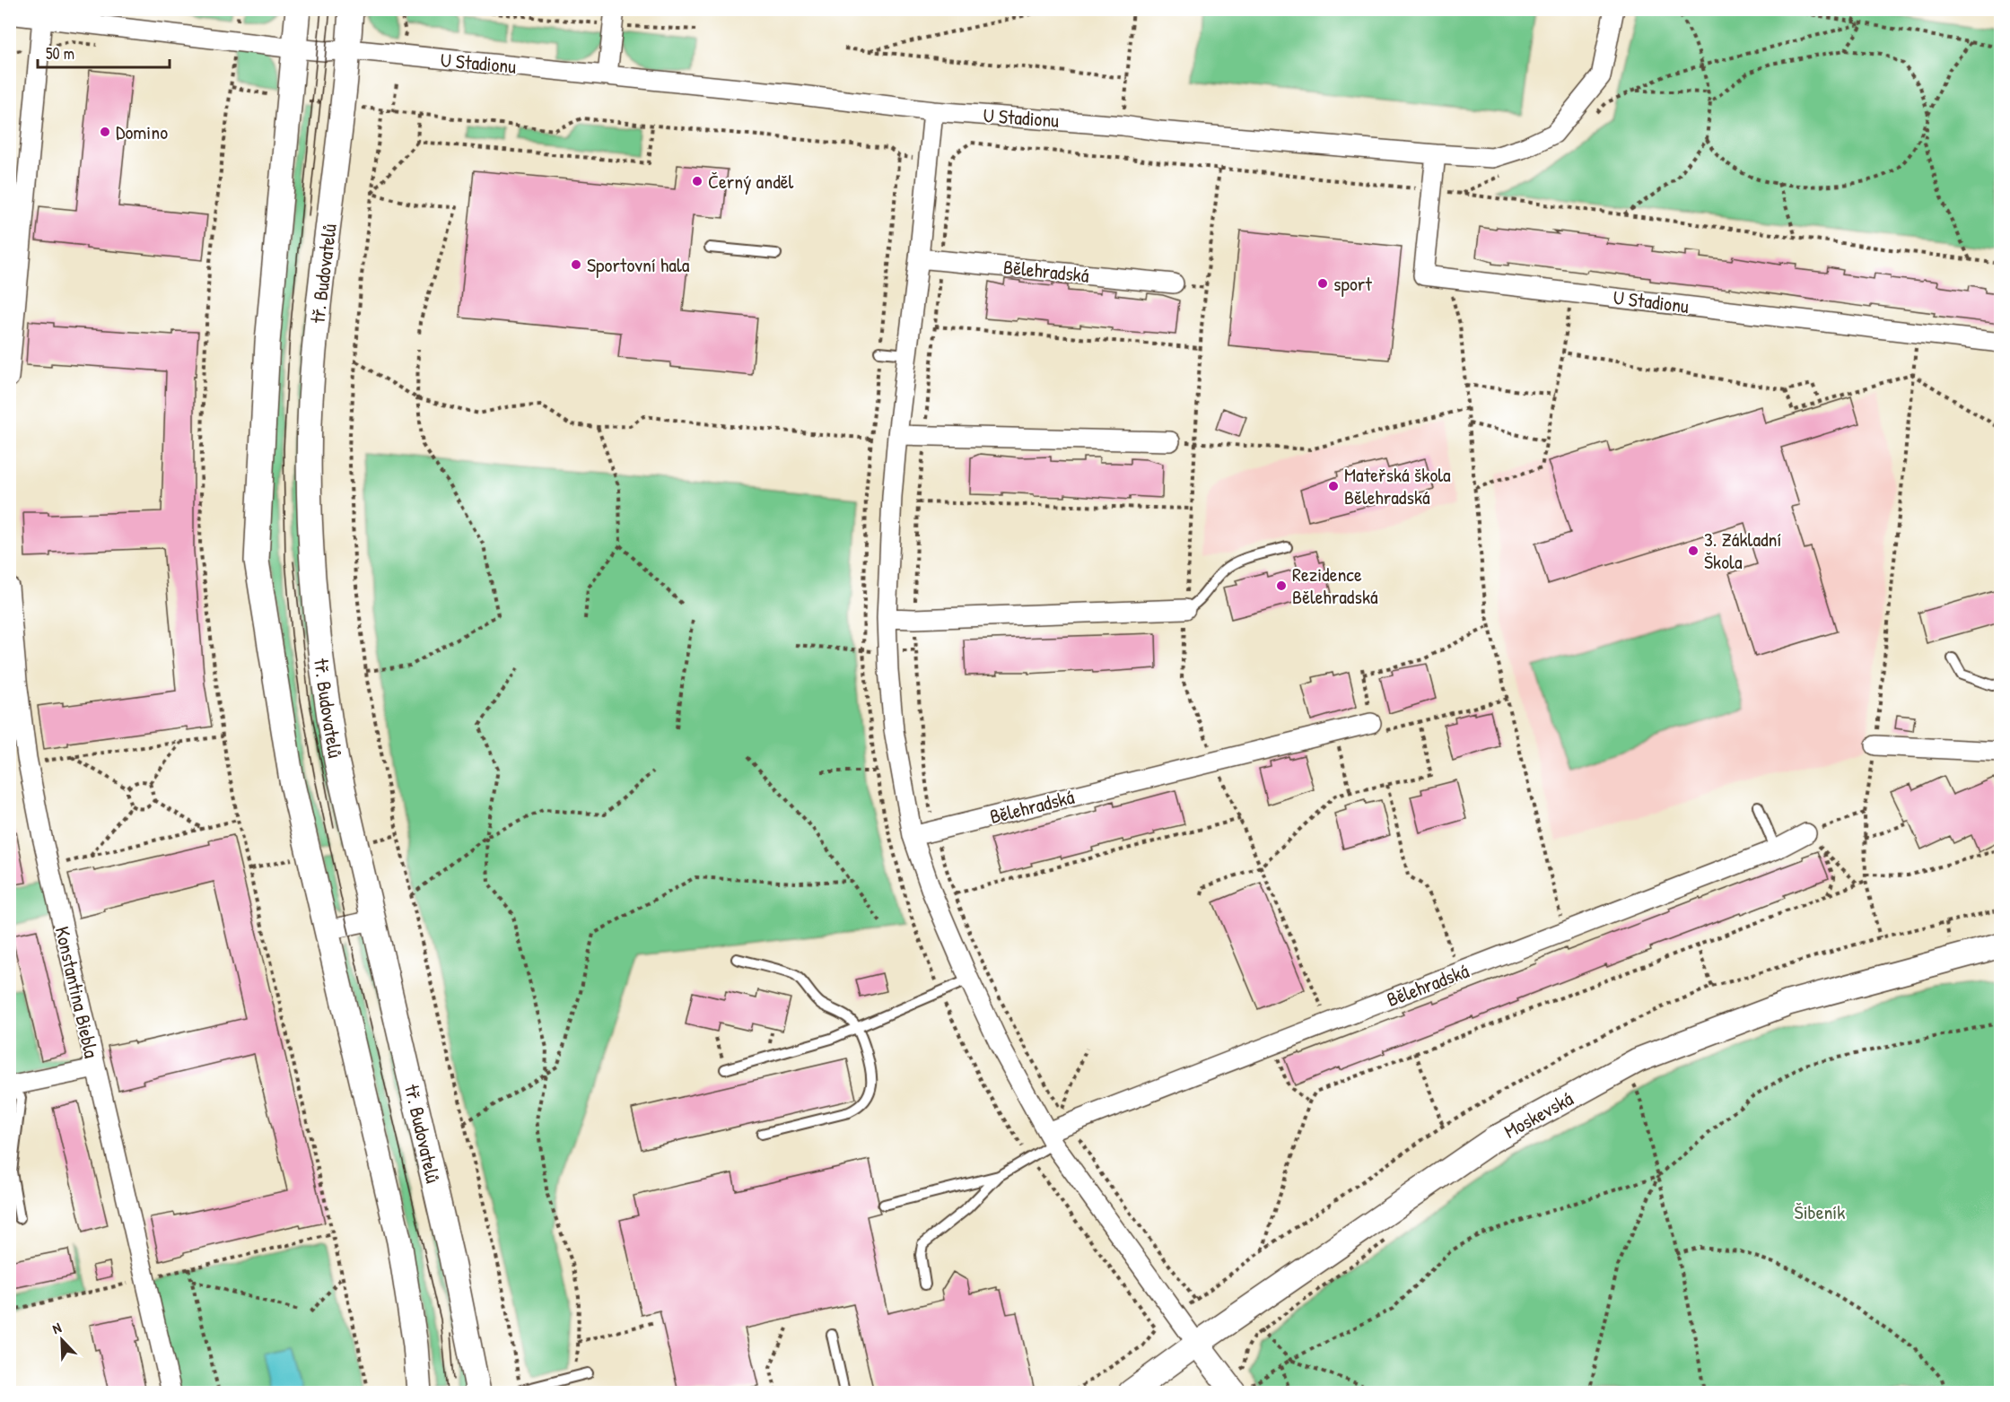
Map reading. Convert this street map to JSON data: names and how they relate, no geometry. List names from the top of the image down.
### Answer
{
  "streets": {
    "street": [
      "U Stadionu",
      "Bělehradská",
      "tř. Budovatelů",
      "Konstantina Biebla",
      "Moskevská"
    ]
  },
  "crossings": [
    ["U Stadionu", "tř. Budovatelů"]
  ],
  "parks": ["Šibeník"],
  "places": [
    "Domino",
    "Černý anděl",
    "Sportovní hala",
    "sport",
    "Mateřská škola Bělehradská",
    "3. Základní Škola",
    "Rezidence Bělehradská"
  ],
  "scale_bar": "50 m",
  "north": "top left"
}
